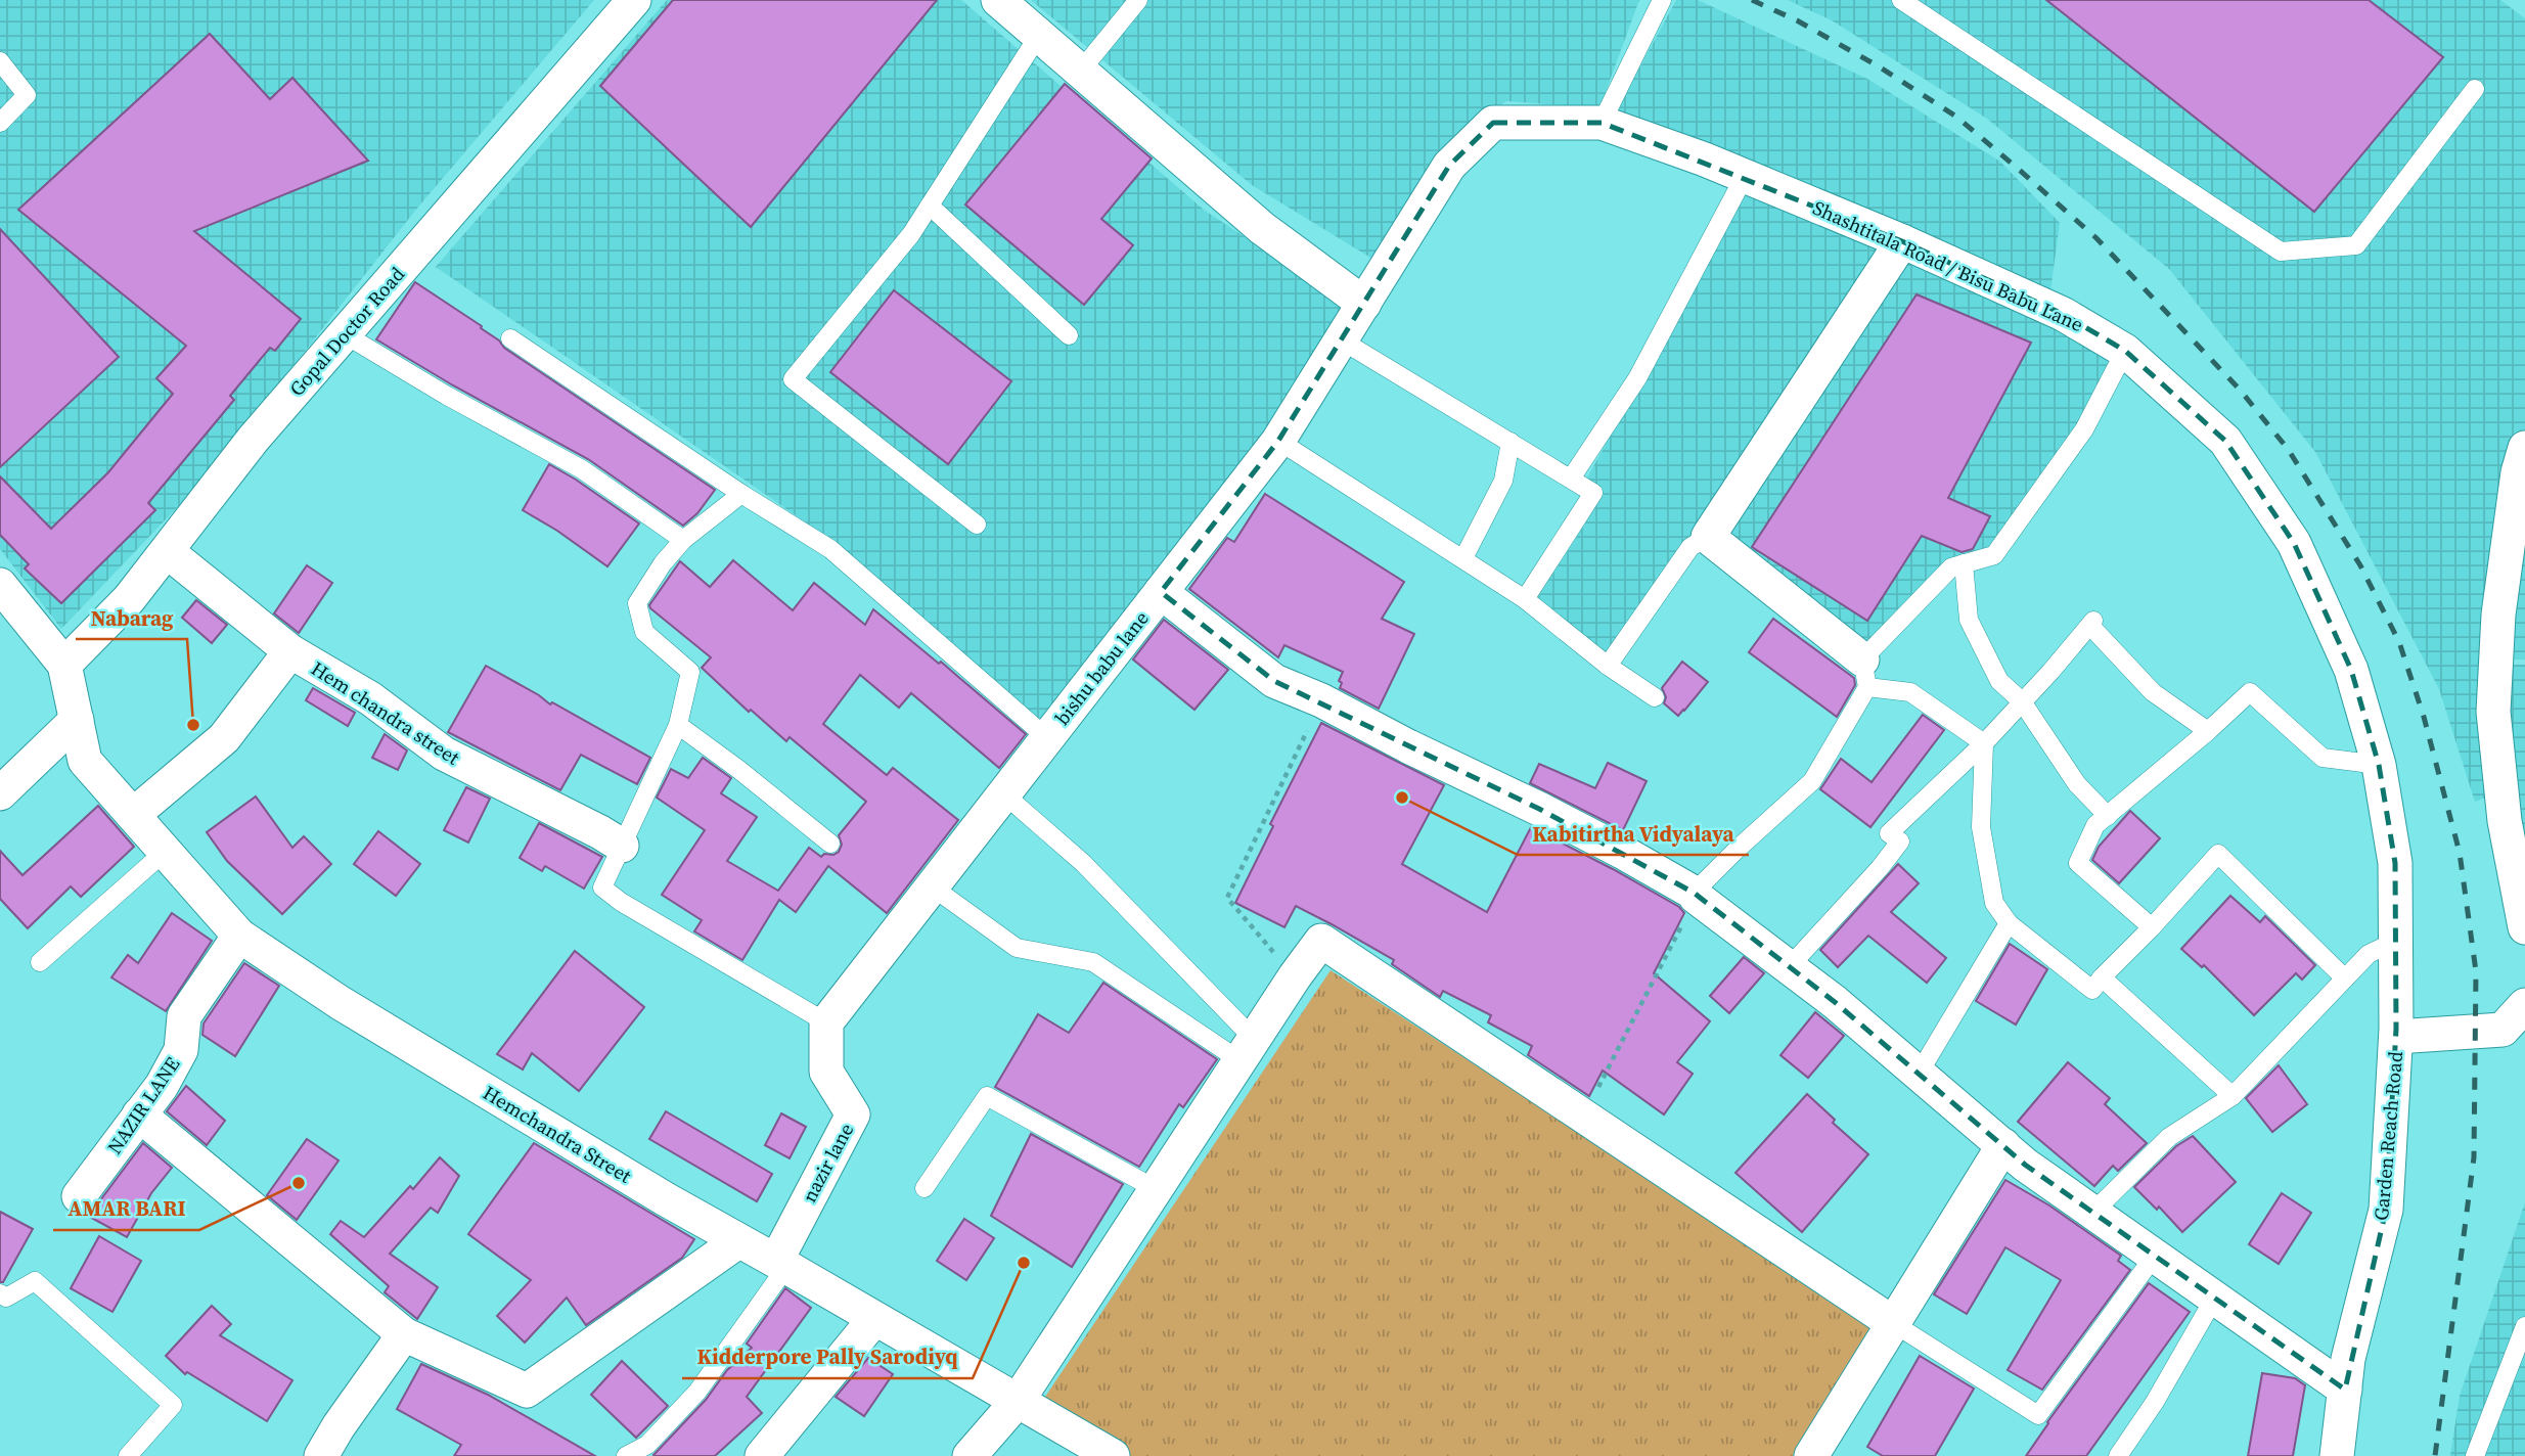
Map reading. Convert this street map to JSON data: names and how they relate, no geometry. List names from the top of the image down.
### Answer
{
  "streets": {
    "street": [
      "Shashtitala Road / Bisu Babu Lane",
      "Gopal Doctor Road",
      "bishu babu lane",
      "Hem chandra street",
      "NAZIR LANE",
      "Hemchandra Street",
      "Garden Reach Road",
      "nazir lane"
    ]
  },
  "crossings": [
    ["Shashtitala Road / Bisu Babu Lane", "bishu babu lane"],
    ["Shashtitala Road / Bisu Babu Lane", "Garden Reach Road"],
    ["Gopal Doctor Road", "Hem chandra street"],
    ["Gopal Doctor Road", "Hemchandra Street"],
    ["bishu babu lane", "nazir lane"],
    ["NAZIR LANE", "Hemchandra Street"],
    ["Hemchandra Street", "nazir lane"]
  ],
  "places": [
    "Nabarag",
    "Kabitirtha Vidyalaya",
    "AMAR BARI",
    "Kidderpore Pally Sarodiyq"
  ]
}
